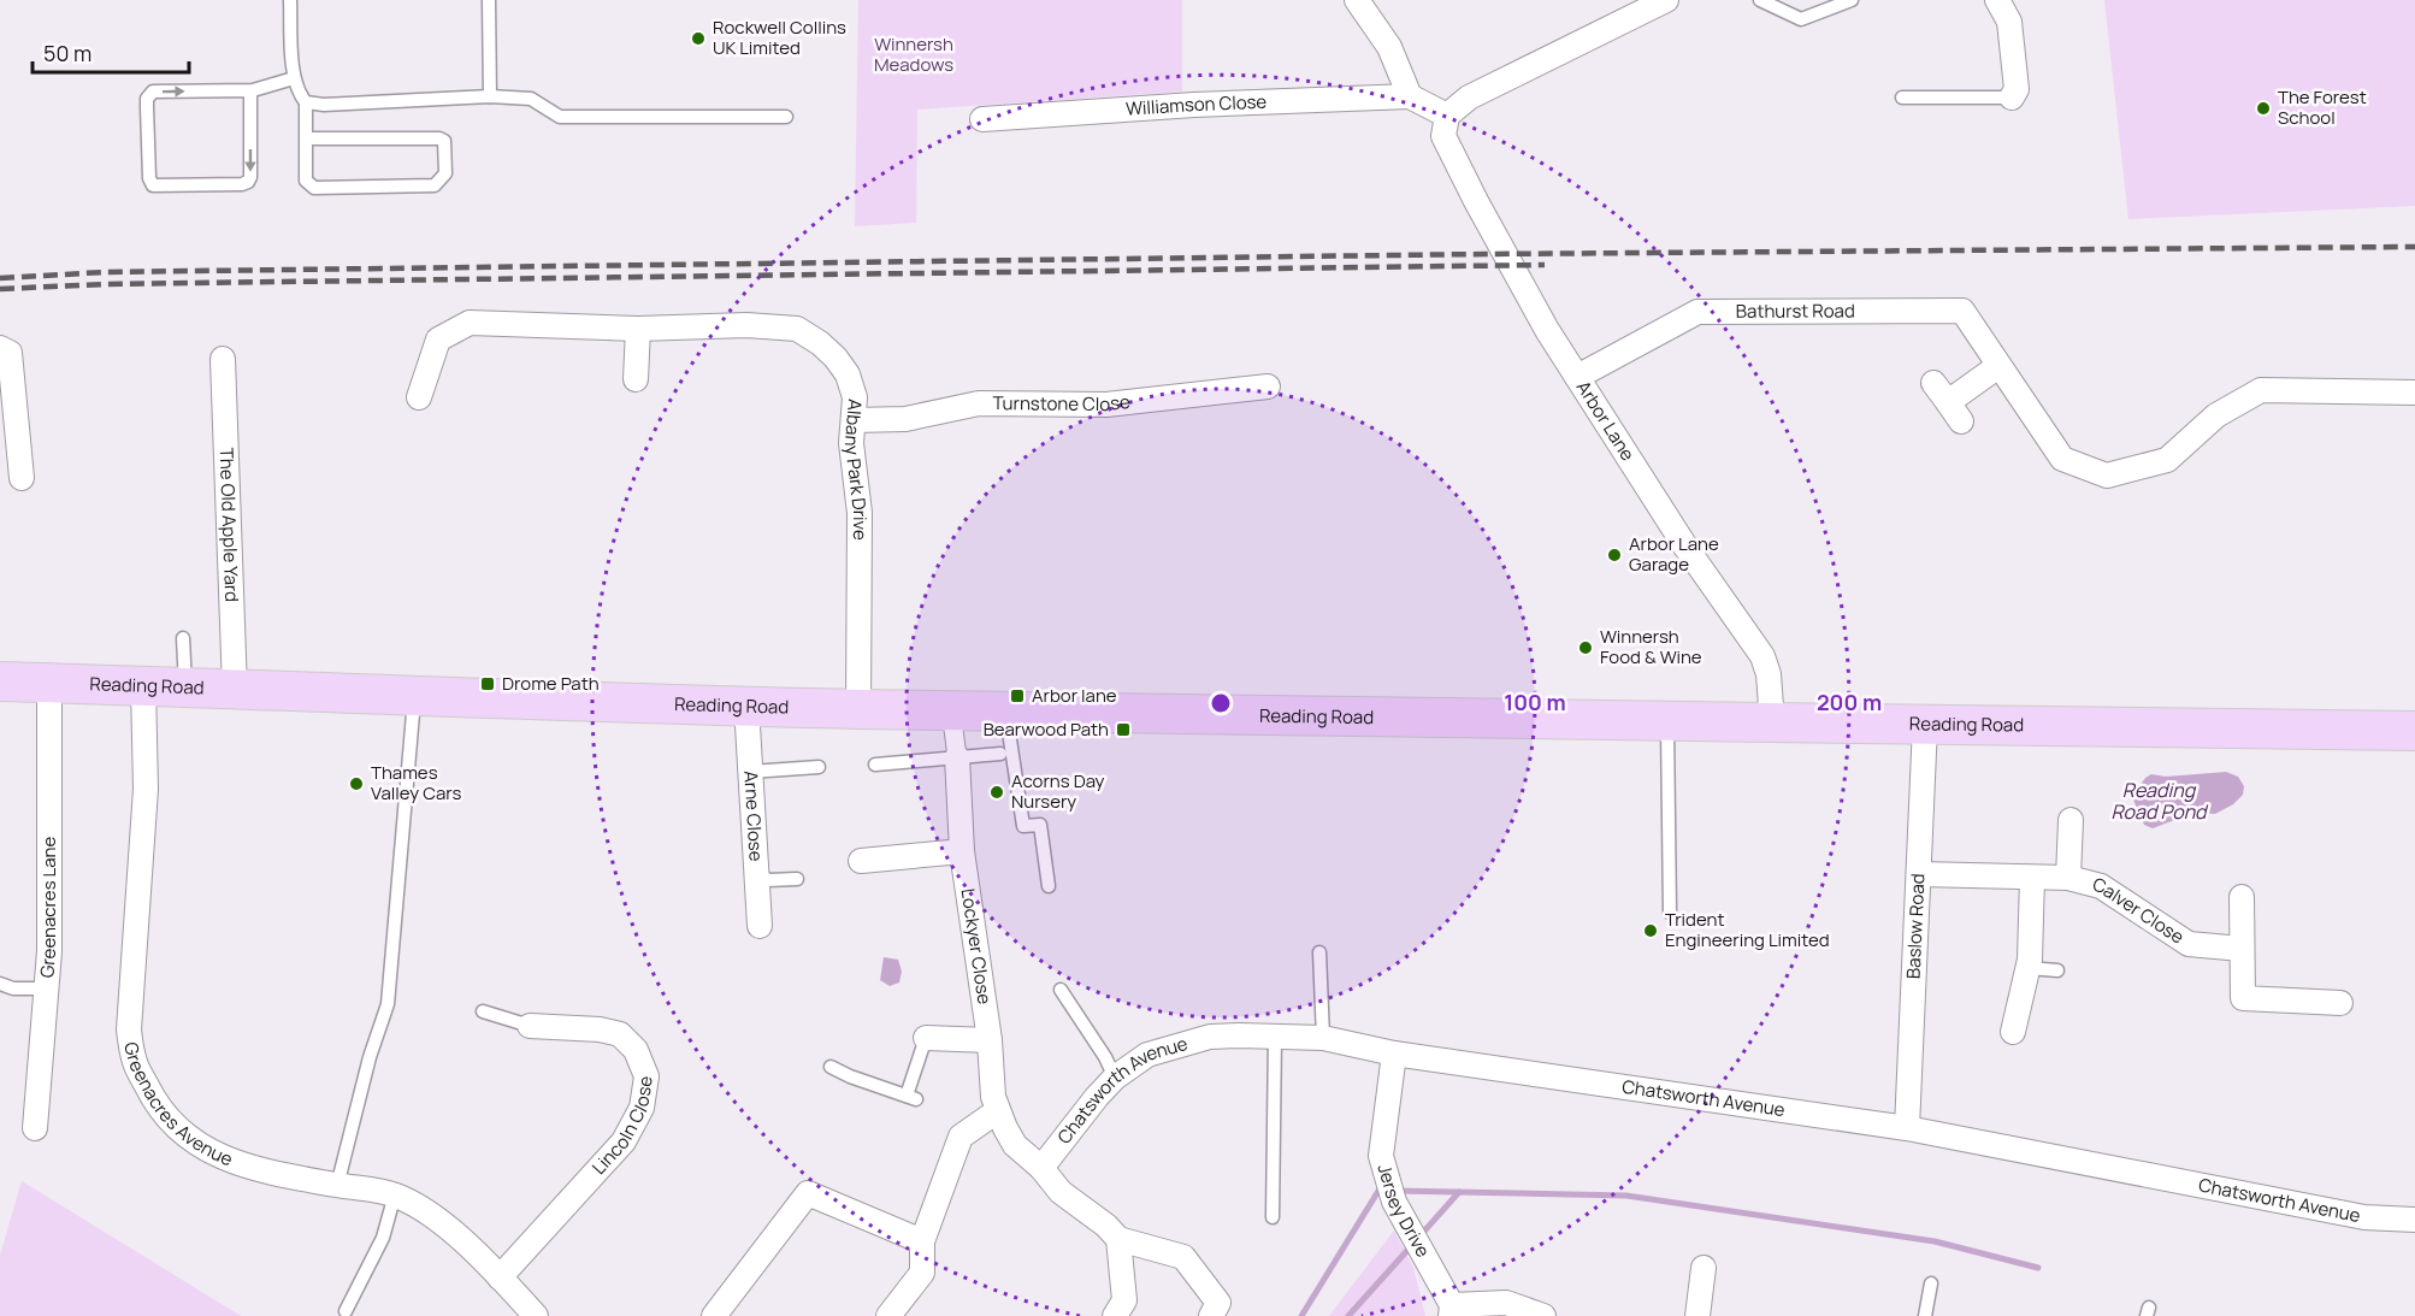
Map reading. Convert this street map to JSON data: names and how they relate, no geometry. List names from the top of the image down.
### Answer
{
  "streets": {
    "main road": ["Reading Road"],
    "street": [
      "Williamson Close",
      "Bathurst Road",
      "Turnstone Close",
      "Arbor Lane",
      "Albany Park Drive",
      "The Old Apple Yard",
      "Arne Close",
      "Greenacres Lane",
      "Calver Close",
      "Baslow Road",
      "Lockyer Close",
      "Chatsworth Avenue",
      "Greenacres Avenue",
      "Lincoln Close",
      "Jersey Drive"
    ]
  },
  "crossings": [
    ["Bathurst Road", "Arbor Lane"],
    ["Turnstone Close", "Albany Park Drive"],
    ["Arbor Lane", "Reading Road"],
    ["Albany Park Drive", "Reading Road"],
    ["The Old Apple Yard", "Reading Road"],
    ["Reading Road", "Arne Close"],
    ["Reading Road", "Greenacres Lane"],
    ["Reading Road", "Baslow Road"],
    ["Reading Road", "Lockyer Close"],
    ["Reading Road", "Greenacres Avenue"],
    ["Calver Close", "Baslow Road"],
    ["Baslow Road", "Chatsworth Avenue"],
    ["Lockyer Close", "Chatsworth Avenue"],
    ["Chatsworth Avenue", "Jersey Drive"],
    ["Greenacres Avenue", "Lincoln Close"]
  ],
  "water": ["Reading Road Pond"],
  "parks": ["Winnersh Meadows"],
  "places": {
    "other": [
      "Rockwell Collins UK Limited",
      "The Forest School",
      "Arbor Lane Garage",
      "Winnersh Food & Wine",
      "Thames Valley Cars",
      "Acorns Day Nursery",
      "Trident Engineering Limited"
    ],
    "transit": ["Drome Path", "Arbor lane", "Bearwood Path"]
  },
  "scale_bar": "50 m",
  "rings": ["100 m", "200 m"]
}
